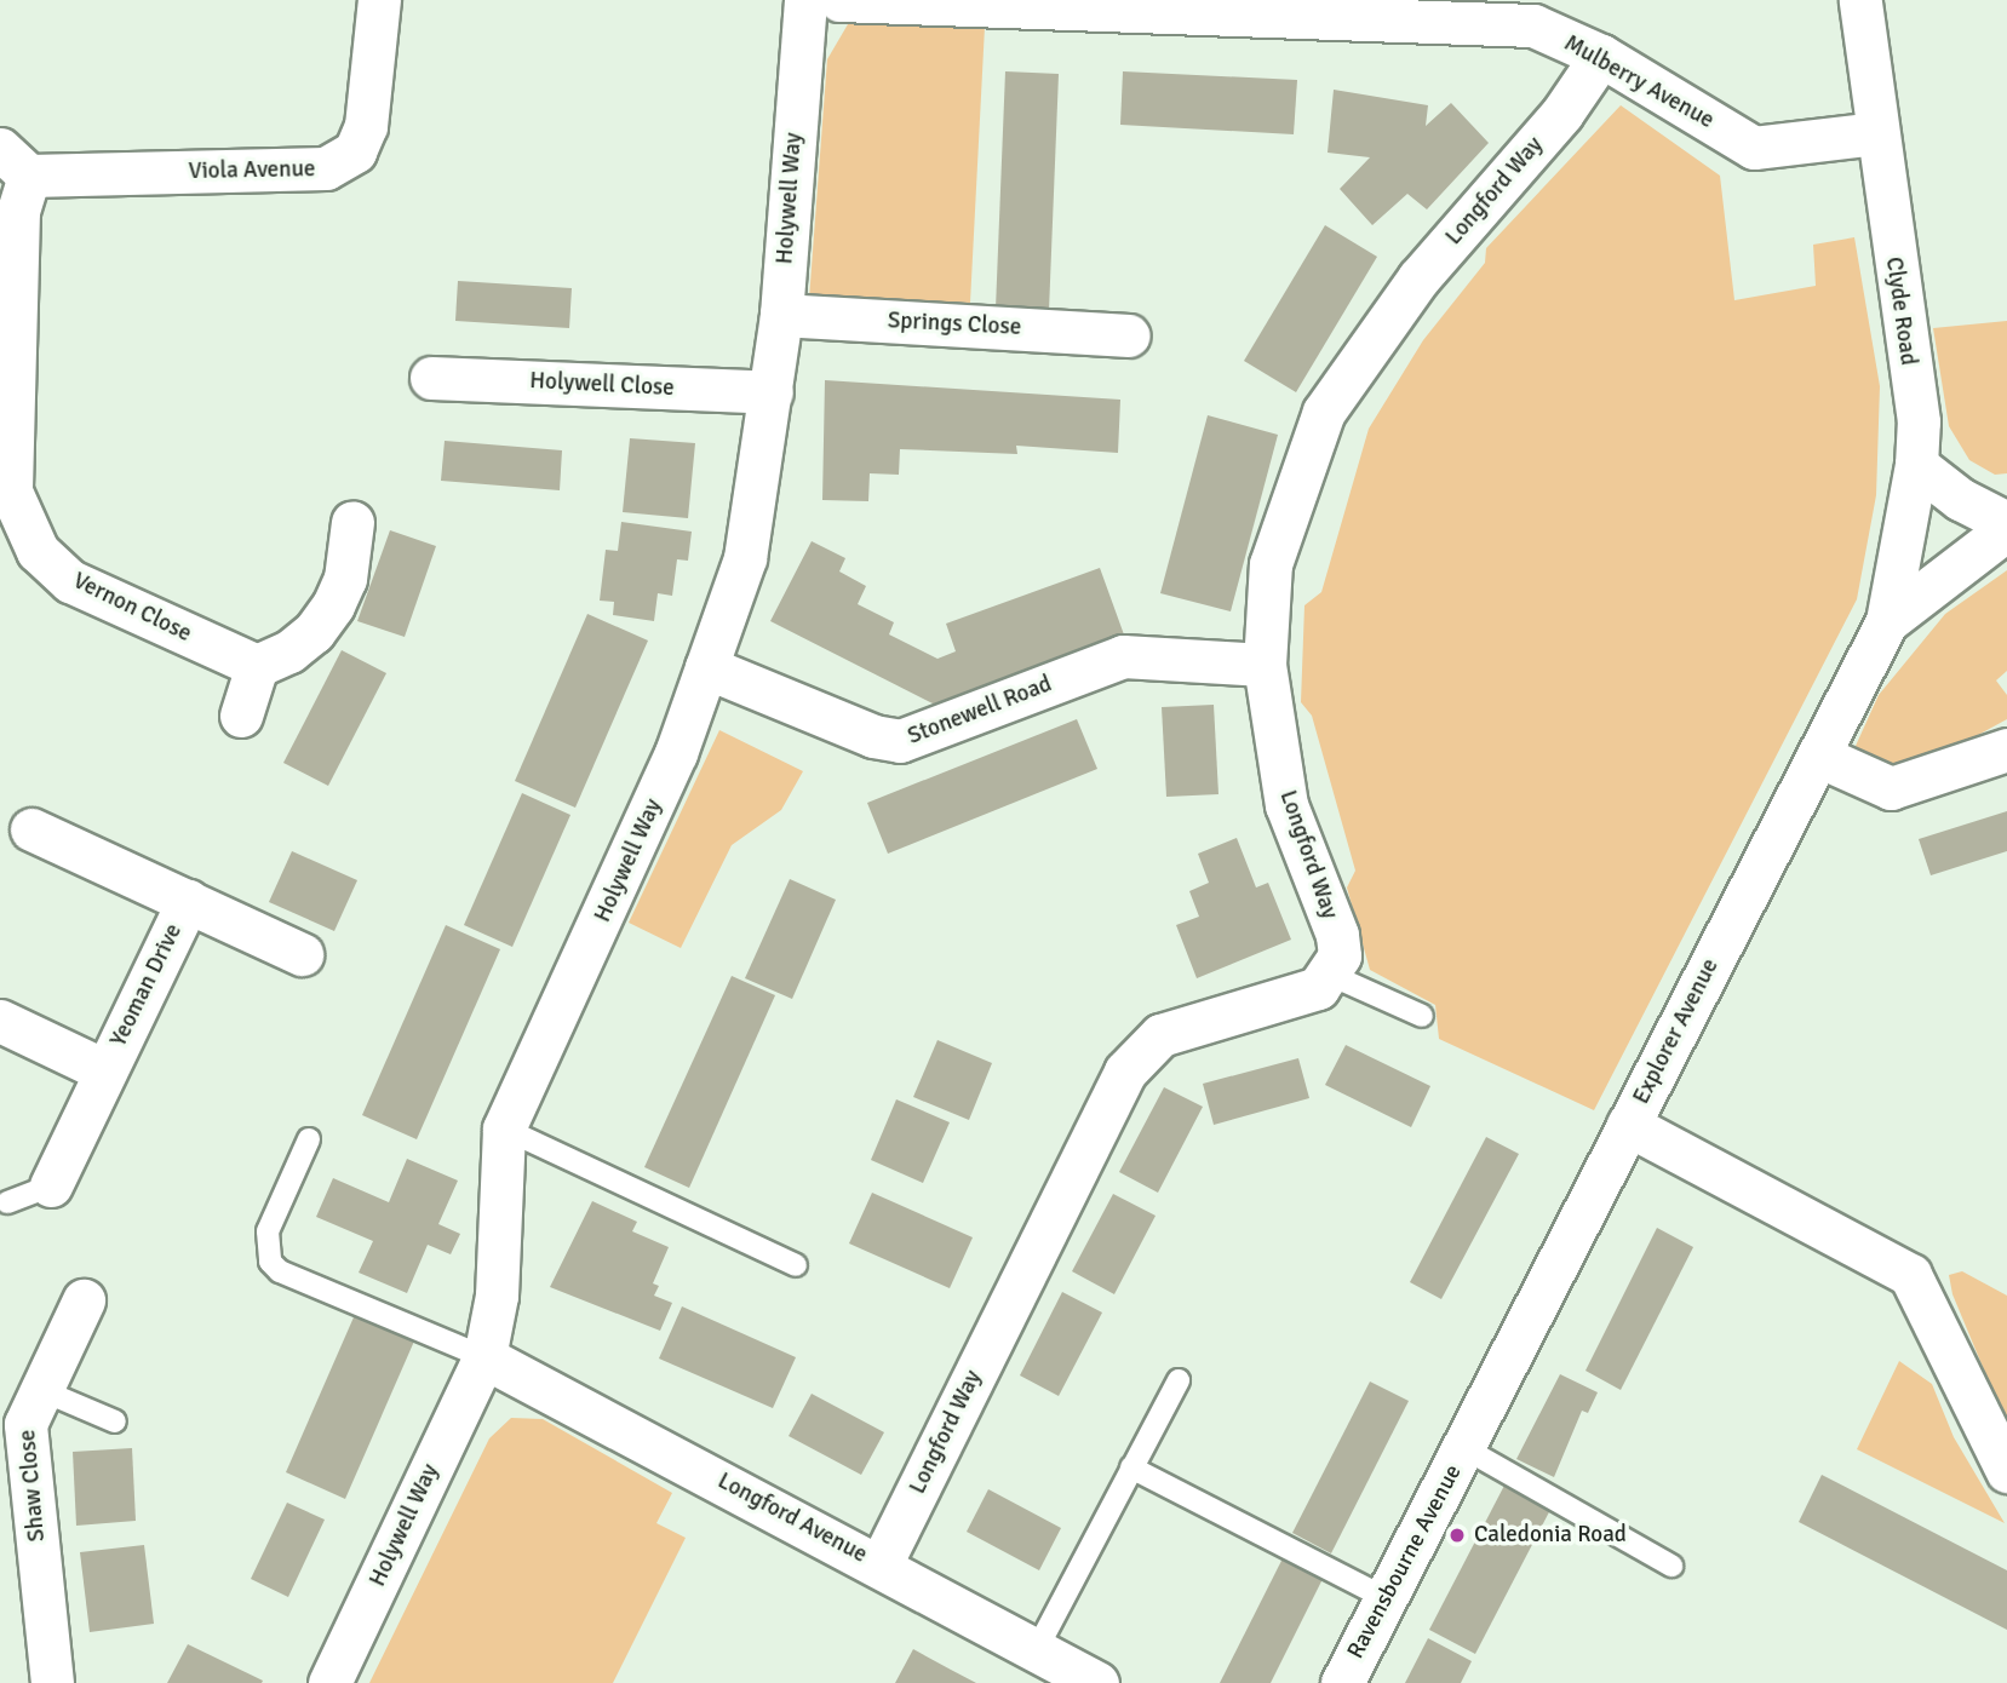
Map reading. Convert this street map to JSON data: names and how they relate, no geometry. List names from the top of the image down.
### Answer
{
  "streets": {
    "street": [
      "Mulberry Avenue",
      "Viola Avenue",
      "Longford Way",
      "Holywell Way",
      "Clyde Road",
      "Springs Close",
      "Holywell Close",
      "Vernon Close",
      "Stonewell Road",
      "Yeoman Drive",
      "Explorer Avenue",
      "Shaw Close",
      "Longford Avenue",
      "Ravensbourne Avenue"
    ]
  },
  "crossings": [
    ["Mulberry Avenue", "Longford Way"],
    ["Mulberry Avenue", "Clyde Road"],
    ["Viola Avenue", "Vernon Close"],
    ["Longford Way", "Stonewell Road"],
    ["Longford Way", "Longford Avenue"],
    ["Holywell Way", "Springs Close"],
    ["Holywell Way", "Holywell Close"],
    ["Holywell Way", "Stonewell Road"],
    ["Holywell Way", "Longford Avenue"],
    ["Clyde Road", "Explorer Avenue"],
    ["Explorer Avenue", "Ravensbourne Avenue"]
  ],
  "places": ["Caledonia Road"]
}
